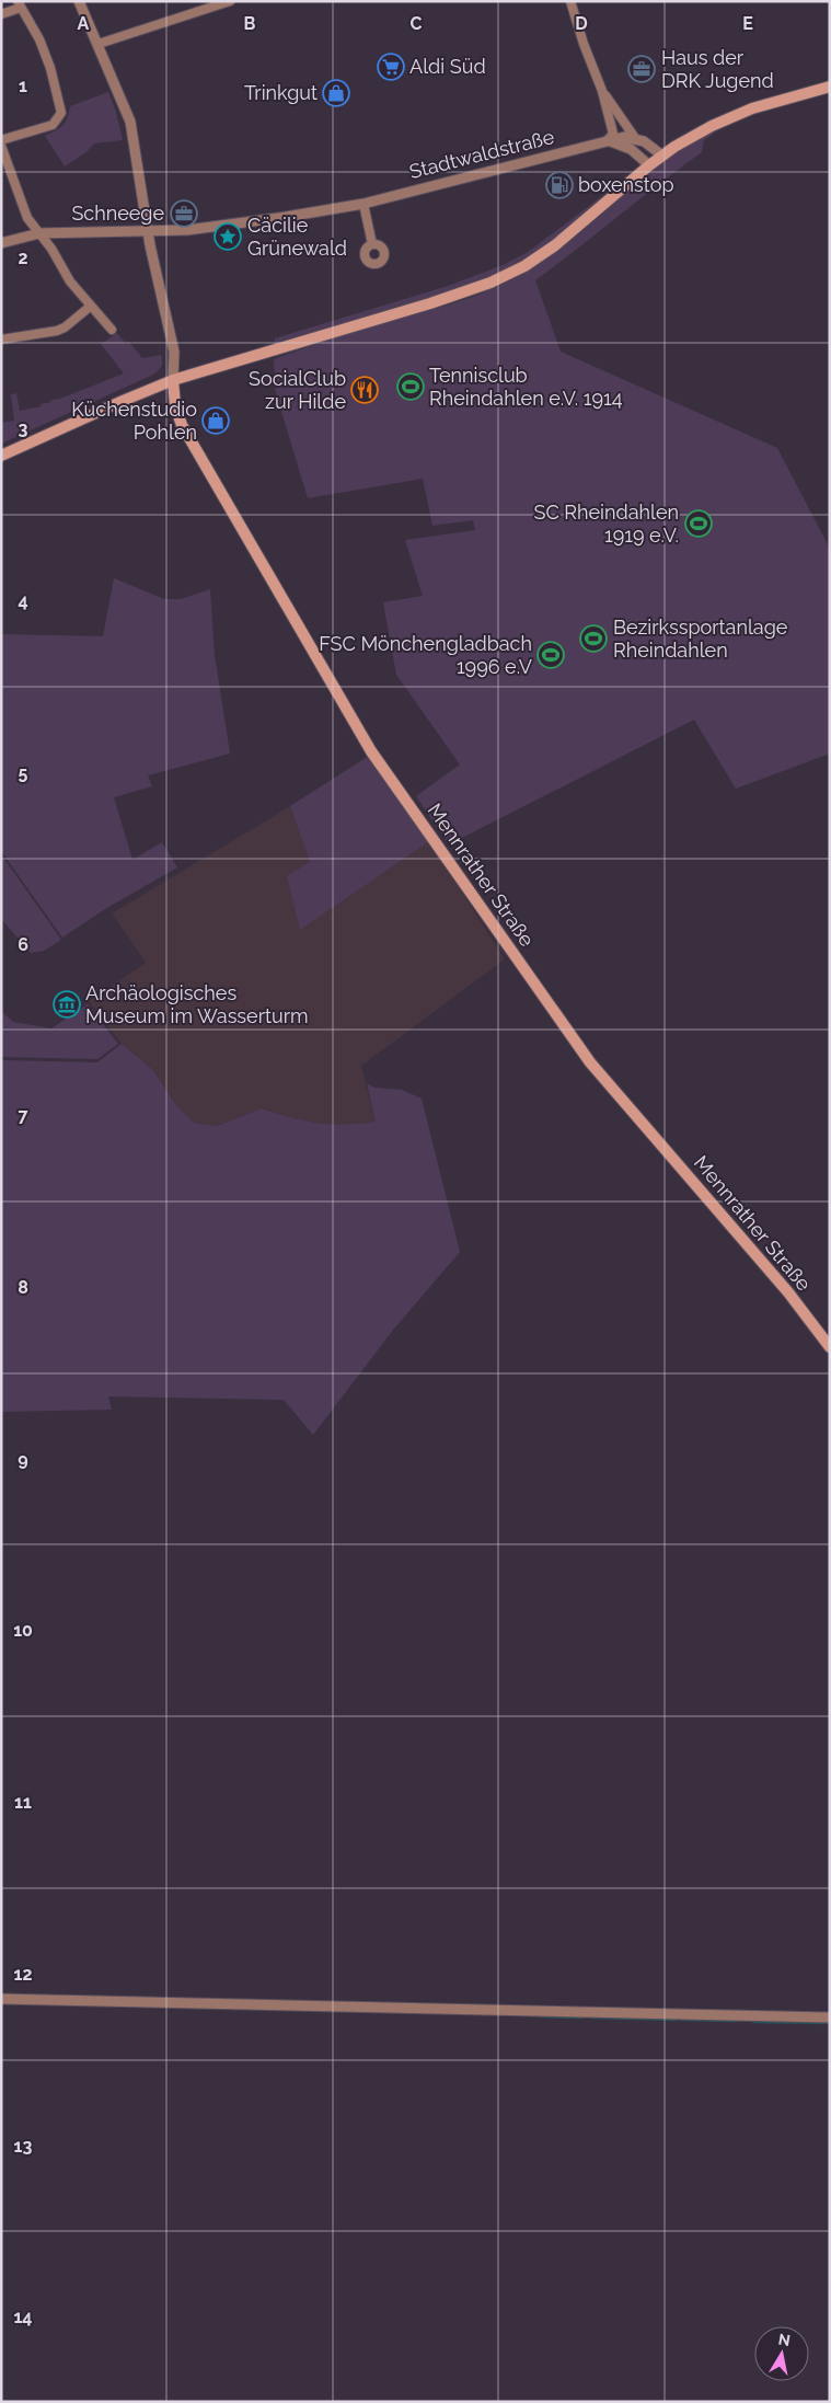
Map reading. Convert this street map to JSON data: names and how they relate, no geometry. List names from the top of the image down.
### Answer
{
  "streets": {
    "main road": ["Mennrather Straße"],
    "street": ["Stadtwaldstraße"]
  },
  "places": {
    "supermarket": ["Aldi Süd"],
    "office": ["Haus der DRK Jugend", "Schneege"],
    "shop": ["Trinkgut", "Küchenstudio Pohlen"],
    "fuel station": ["boxenstop"],
    "place": ["Cäcilie Grünewald"],
    "sports": [
      "Tennisclub Rheindahlen e.V. 1914",
      "SC Rheindahlen 1919 e.V.",
      "Bezirkssportanlage Rheindahlen",
      "FSC Mönchengladbach 1996 e.V"
    ],
    "restaurant": ["SocialClub zur Hilde"],
    "museum": ["Archäologisches Museum im Wasserturm"]
  },
  "north": "top",
  "grid": {
    "columns": [
      "A",
      "B",
      "C",
      "D",
      "E"
    ],
    "rows": [
      "1",
      "2",
      "3",
      "4",
      "5",
      "6",
      "7",
      "8",
      "9",
      "10",
      "11",
      "12",
      "13",
      "14"
    ]
  }
}
